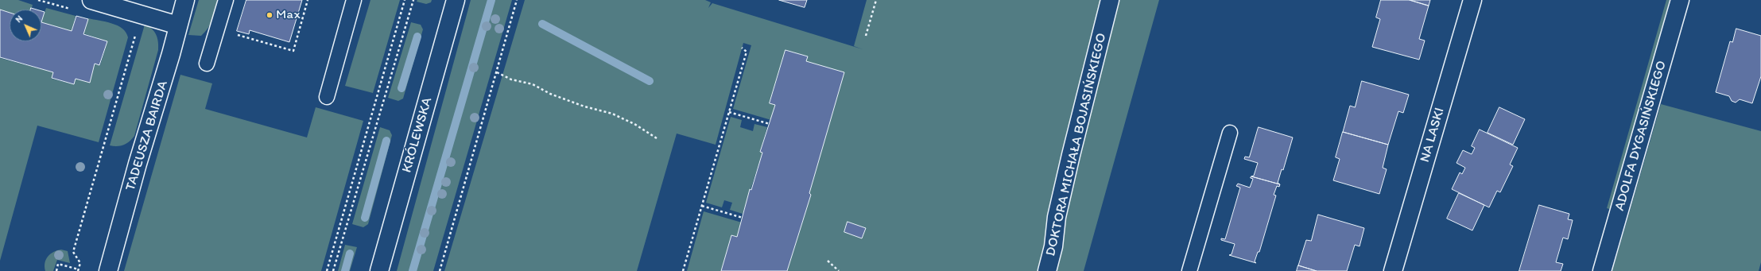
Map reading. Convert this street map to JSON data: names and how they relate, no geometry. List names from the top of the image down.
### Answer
{
  "streets": {
    "street": [
      "KRÓLEWSKA",
      "NA LASKI",
      "TADEUSZA BAIRDA",
      "ADOLFA DYGASIŃSKIEGO",
      "DOKTORA MICHAŁA BOJASIŃSKIEGO"
    ]
  },
  "places": ["Max"],
  "north": "top left"
}
